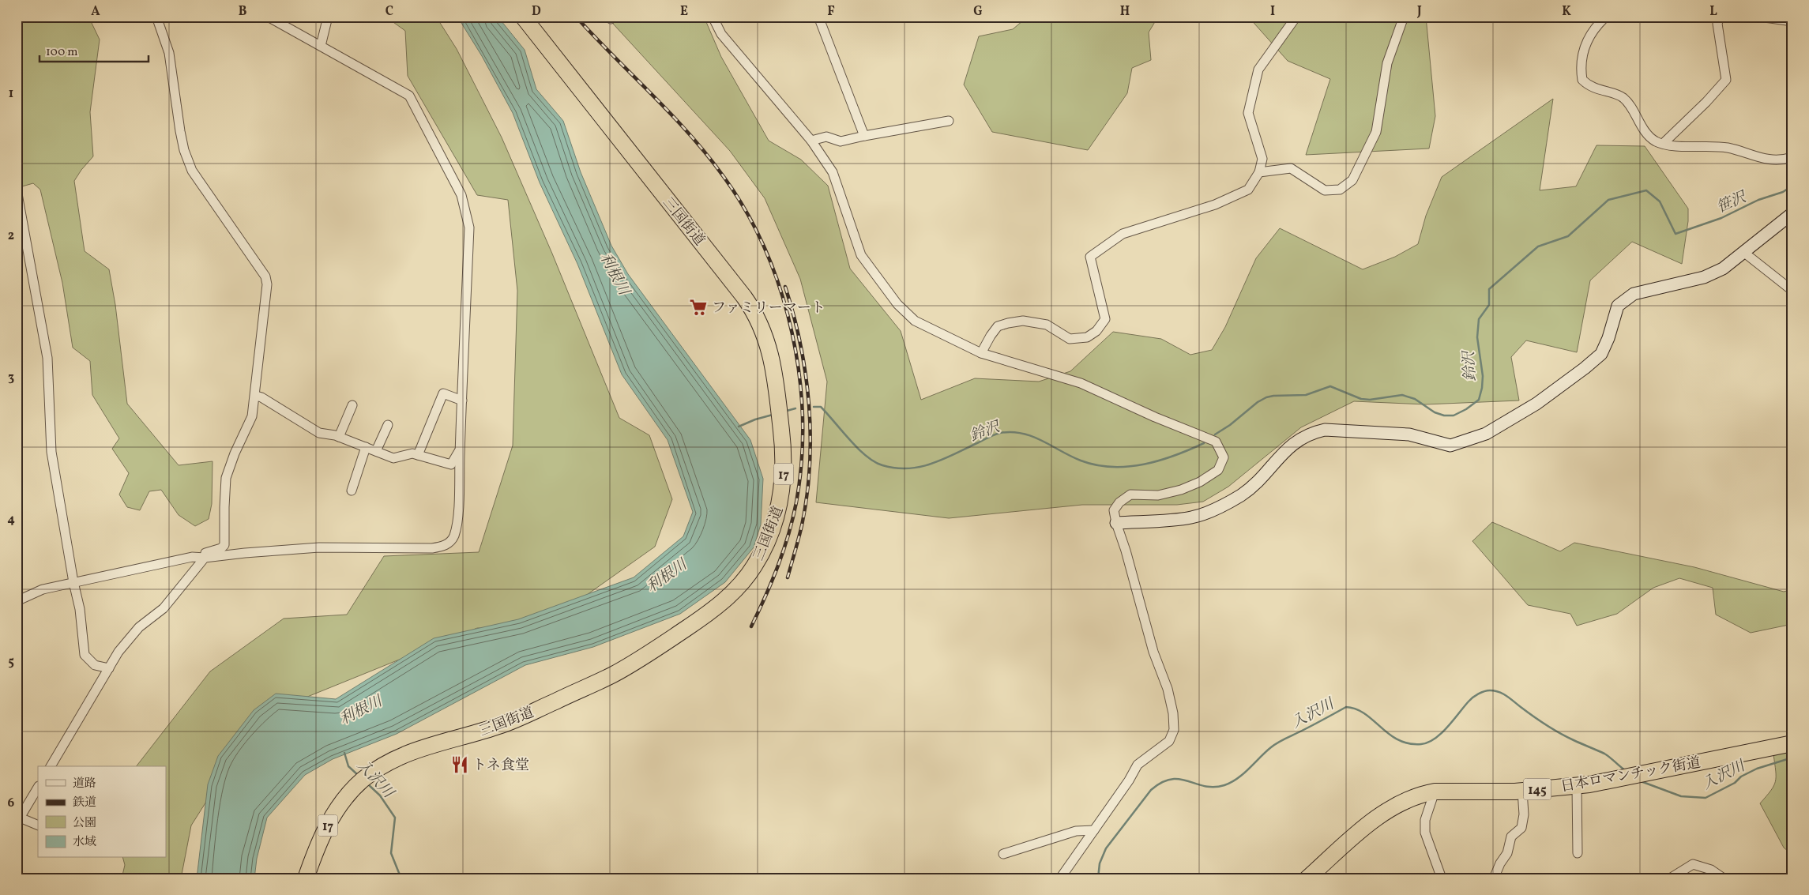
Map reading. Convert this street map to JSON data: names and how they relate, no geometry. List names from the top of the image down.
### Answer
{
  "streets": {
    "highway": [
      "三国街道",
      "17",
      "日本ロマンチック街道",
      "145"
    ]
  },
  "water": [
    "笹沢",
    "利根川",
    "鈴沢",
    "入沢川"
  ],
  "places": {
    "supermarket": ["ファミリーマート"],
    "restaurant": ["トネ食堂"]
  },
  "legend": [
    "道路",
    "鉄道",
    "公園",
    "水域"
  ],
  "scale_bar": "100 m",
  "grid": {
    "columns": [
      "A",
      "B",
      "C",
      "D",
      "E",
      "F",
      "G",
      "H",
      "I",
      "J",
      "K",
      "L"
    ],
    "rows": [
      "1",
      "2",
      "3",
      "4",
      "5",
      "6"
    ]
  }
}
